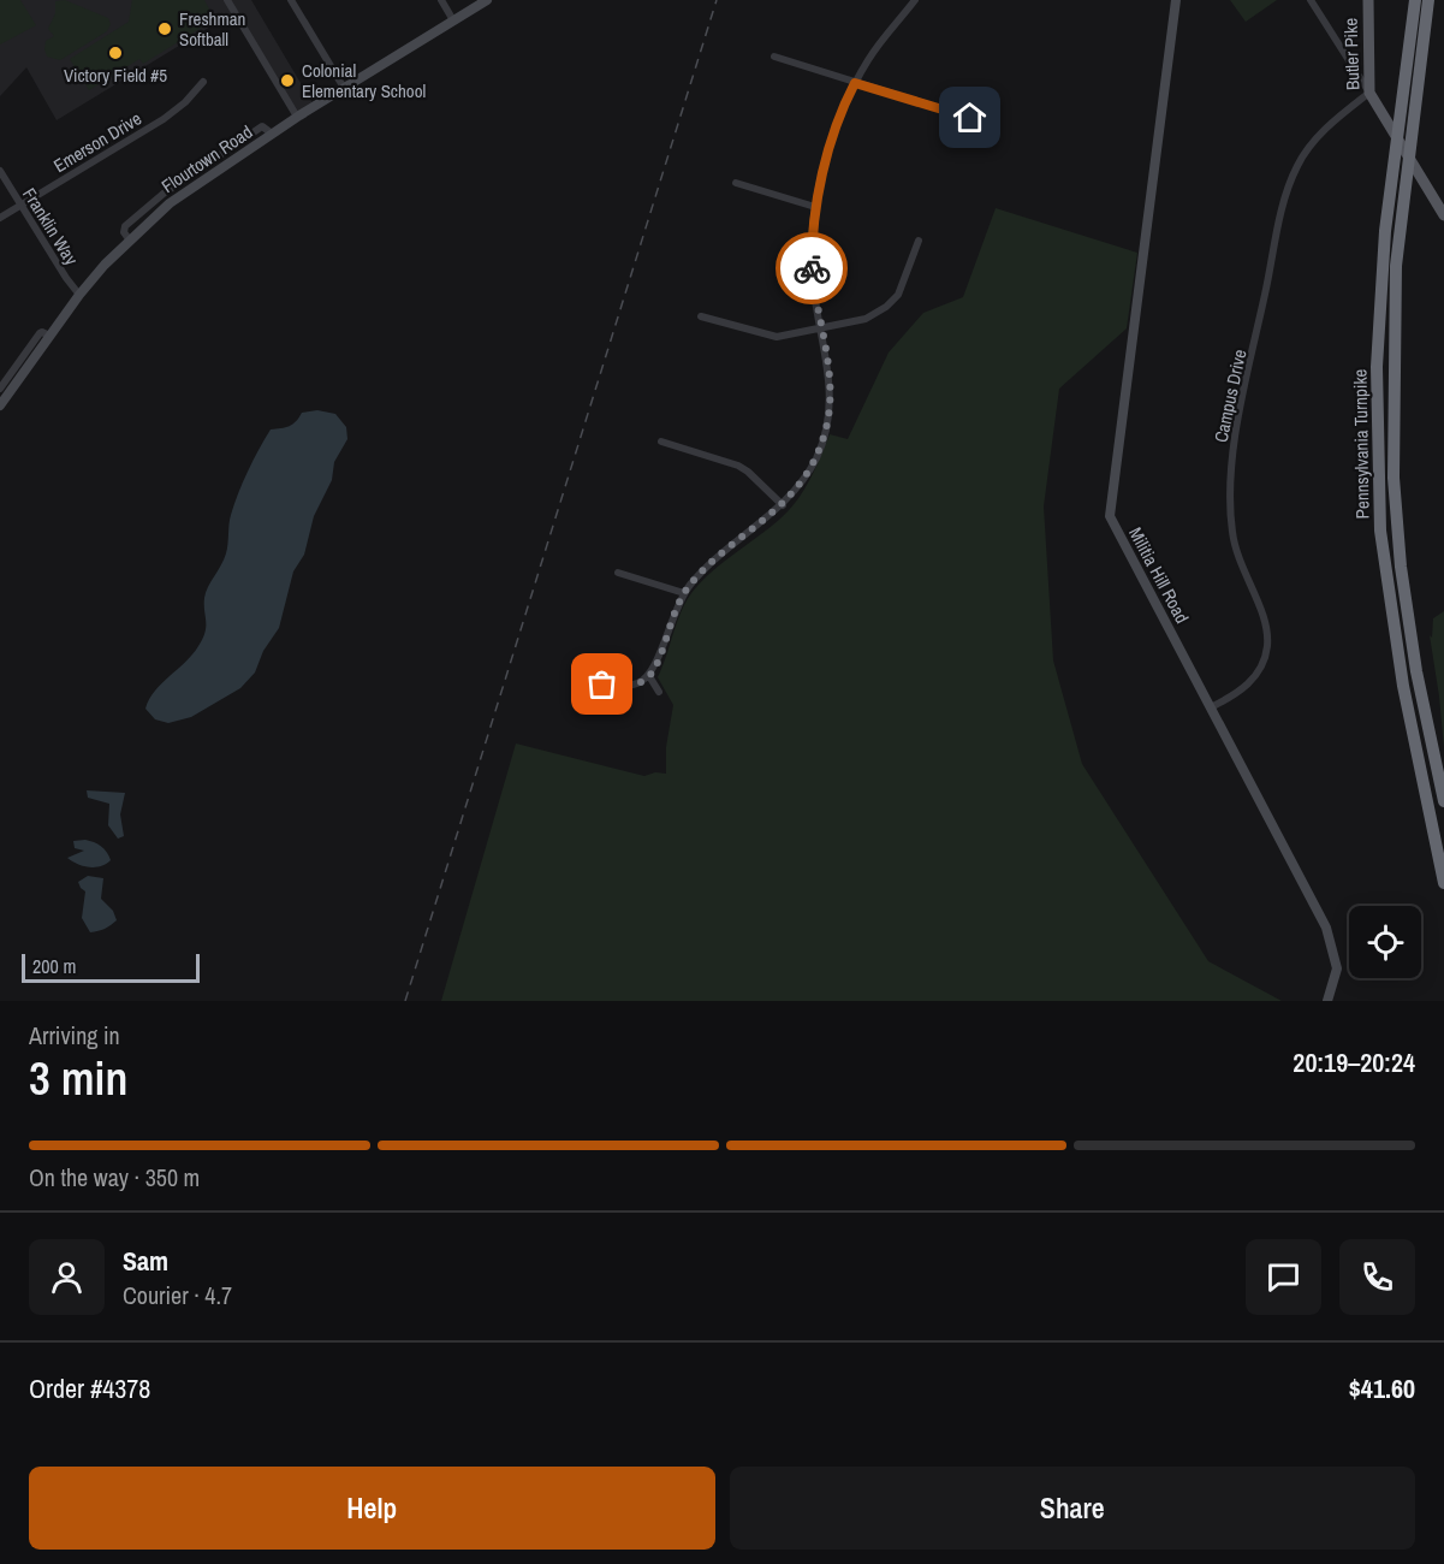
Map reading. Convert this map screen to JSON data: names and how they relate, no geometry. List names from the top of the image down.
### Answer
{
  "streets": {
    "highway": ["Pennsylvania Turnpike"],
    "main road": ["Butler Pike"],
    "street": [
      "Emerson Drive",
      "Flourtown Road",
      "Franklin Way",
      "Campus Drive",
      "Militia Hill Road"
    ]
  },
  "crossings": [
    ["Butler Pike", "Campus Drive"],
    ["Emerson Drive", "Franklin Way"],
    ["Flourtown Road", "Franklin Way"],
    ["Campus Drive", "Militia Hill Road"]
  ],
  "places": ["Freshman Softball", "Victory Field #5", "Colonial Elementary School"],
  "scale_bar": "200 m",
  "page": {
    "scale": "200 m",
    "heading": ["3 min", "Arriving in", "20:19–20:24"],
    "panel": [
      "Sam",
      "Courier · 4.7",
      "Order #4378",
      "$41.60"
    ],
    "bar": "On the way · 350 m",
    "buttons": ["Help", "Share"]
  }
}
